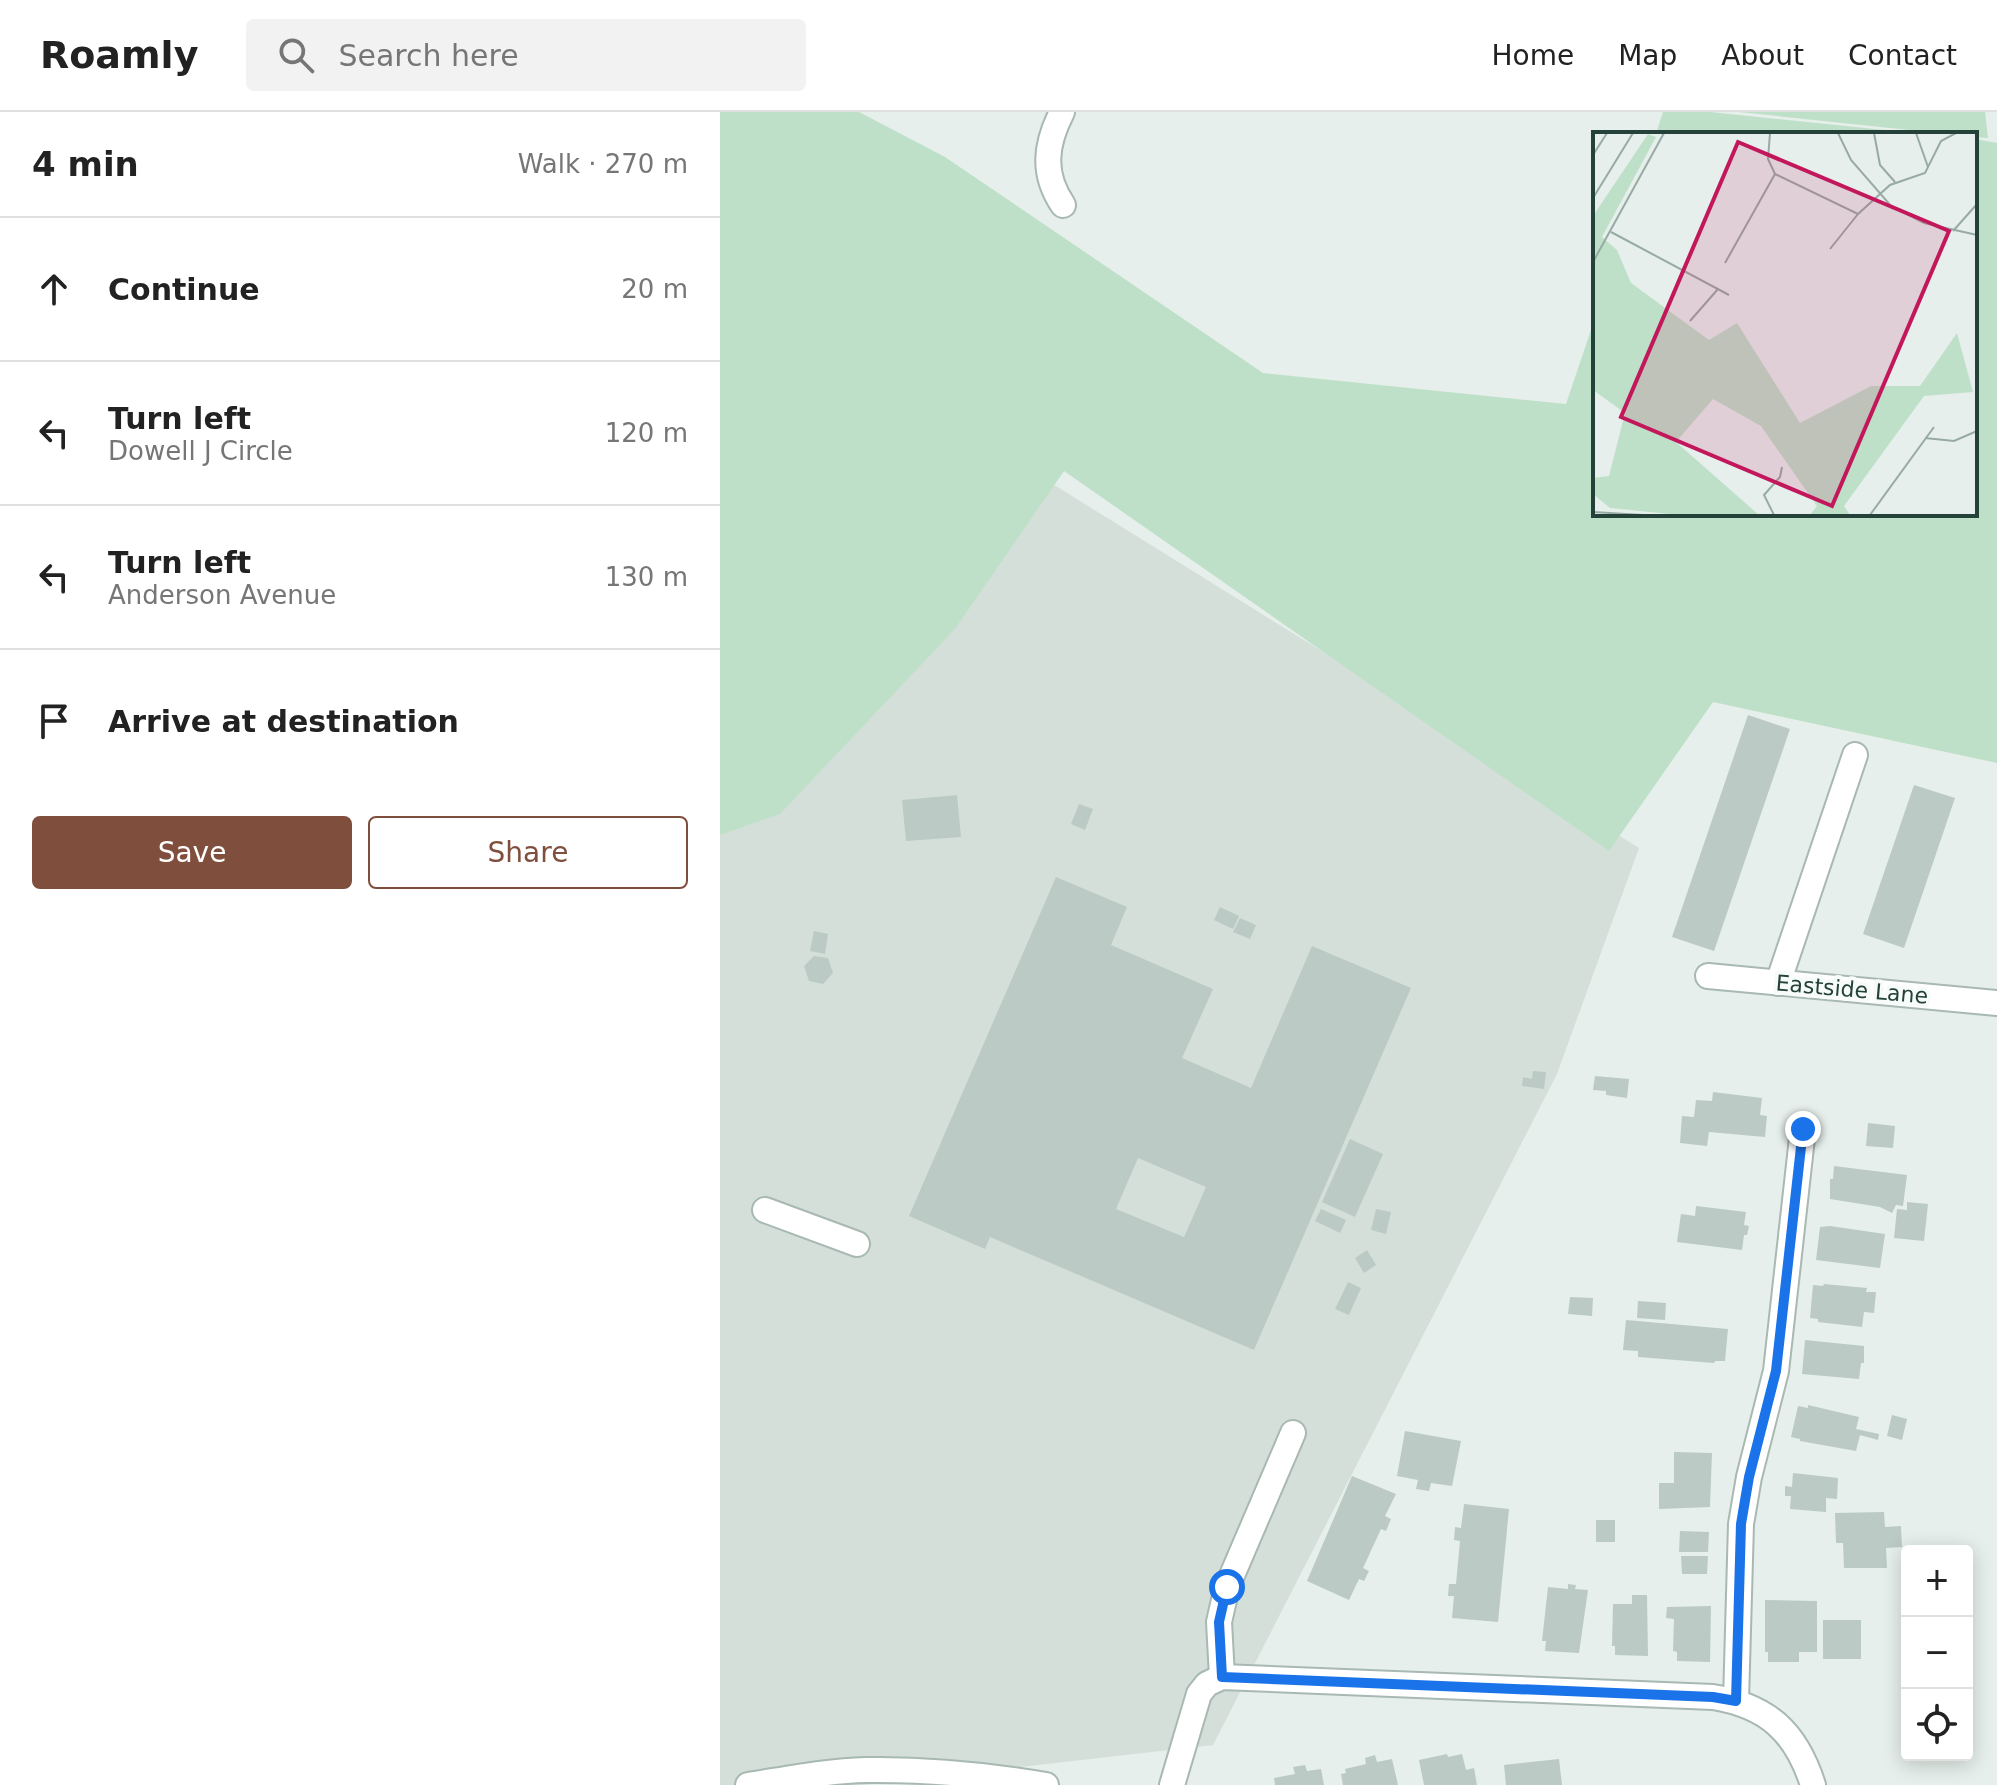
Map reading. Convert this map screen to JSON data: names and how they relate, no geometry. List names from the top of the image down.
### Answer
{
  "streets": {
    "street": ["Eastside Lane"]
  },
  "page": {
    "header": "Roamly",
    "search": "Search here",
    "nav": [
      "Home",
      "Map",
      "About",
      "Contact"
    ],
    "heading": ["4 min", "Walk · 270 m"],
    "list": [
      ["Continue", "20 m"],
      ["Turn left", "Dowell J Circle", "120 m"],
      ["Turn left", "Anderson Avenue", "130 m"],
      "Arrive at destination"
    ],
    "buttons": ["Save", "Share"],
    "map_buttons": ["+", "−"]
  }
}
